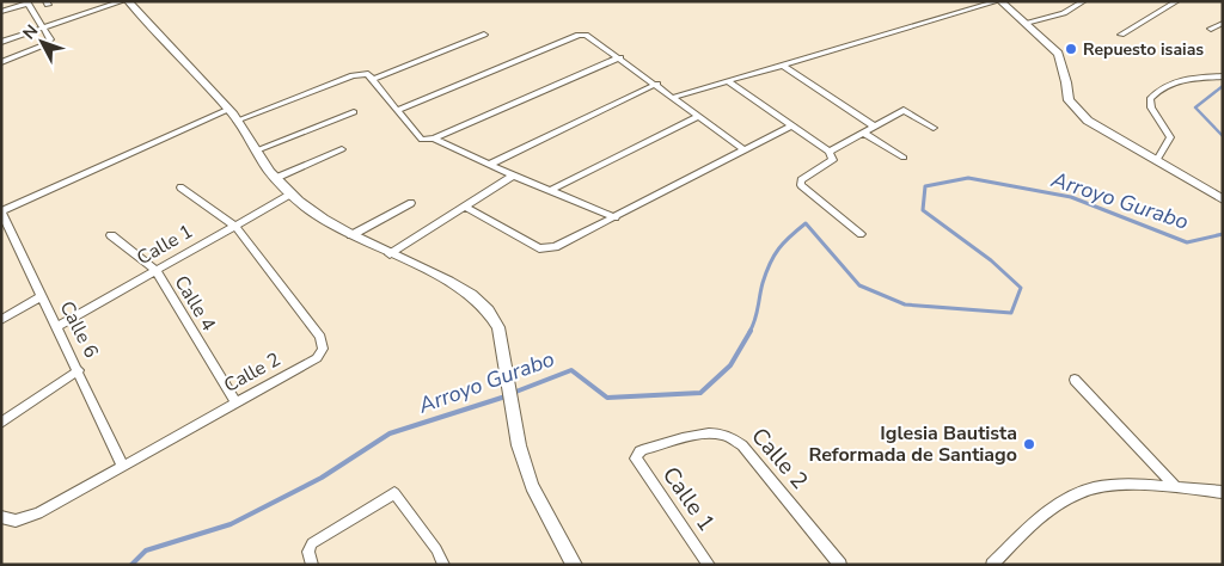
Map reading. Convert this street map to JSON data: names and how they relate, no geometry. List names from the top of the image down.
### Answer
{
  "streets": {
    "street": [
      "Calle 1",
      "Calle 4",
      "Calle 6",
      "Calle 2"
    ]
  },
  "crossings": [
    ["Calle 1", "Calle 4"],
    ["Calle 1", "Calle 6"],
    ["Calle 1", "Calle 2"],
    ["Calle 4", "Calle 2"],
    ["Calle 6", "Calle 2"]
  ],
  "water": ["Arroyo Gurabo"],
  "places": ["Repuesto isaias", "Iglesia Bautista Reformada de Santiago"],
  "north": "top left"
}
